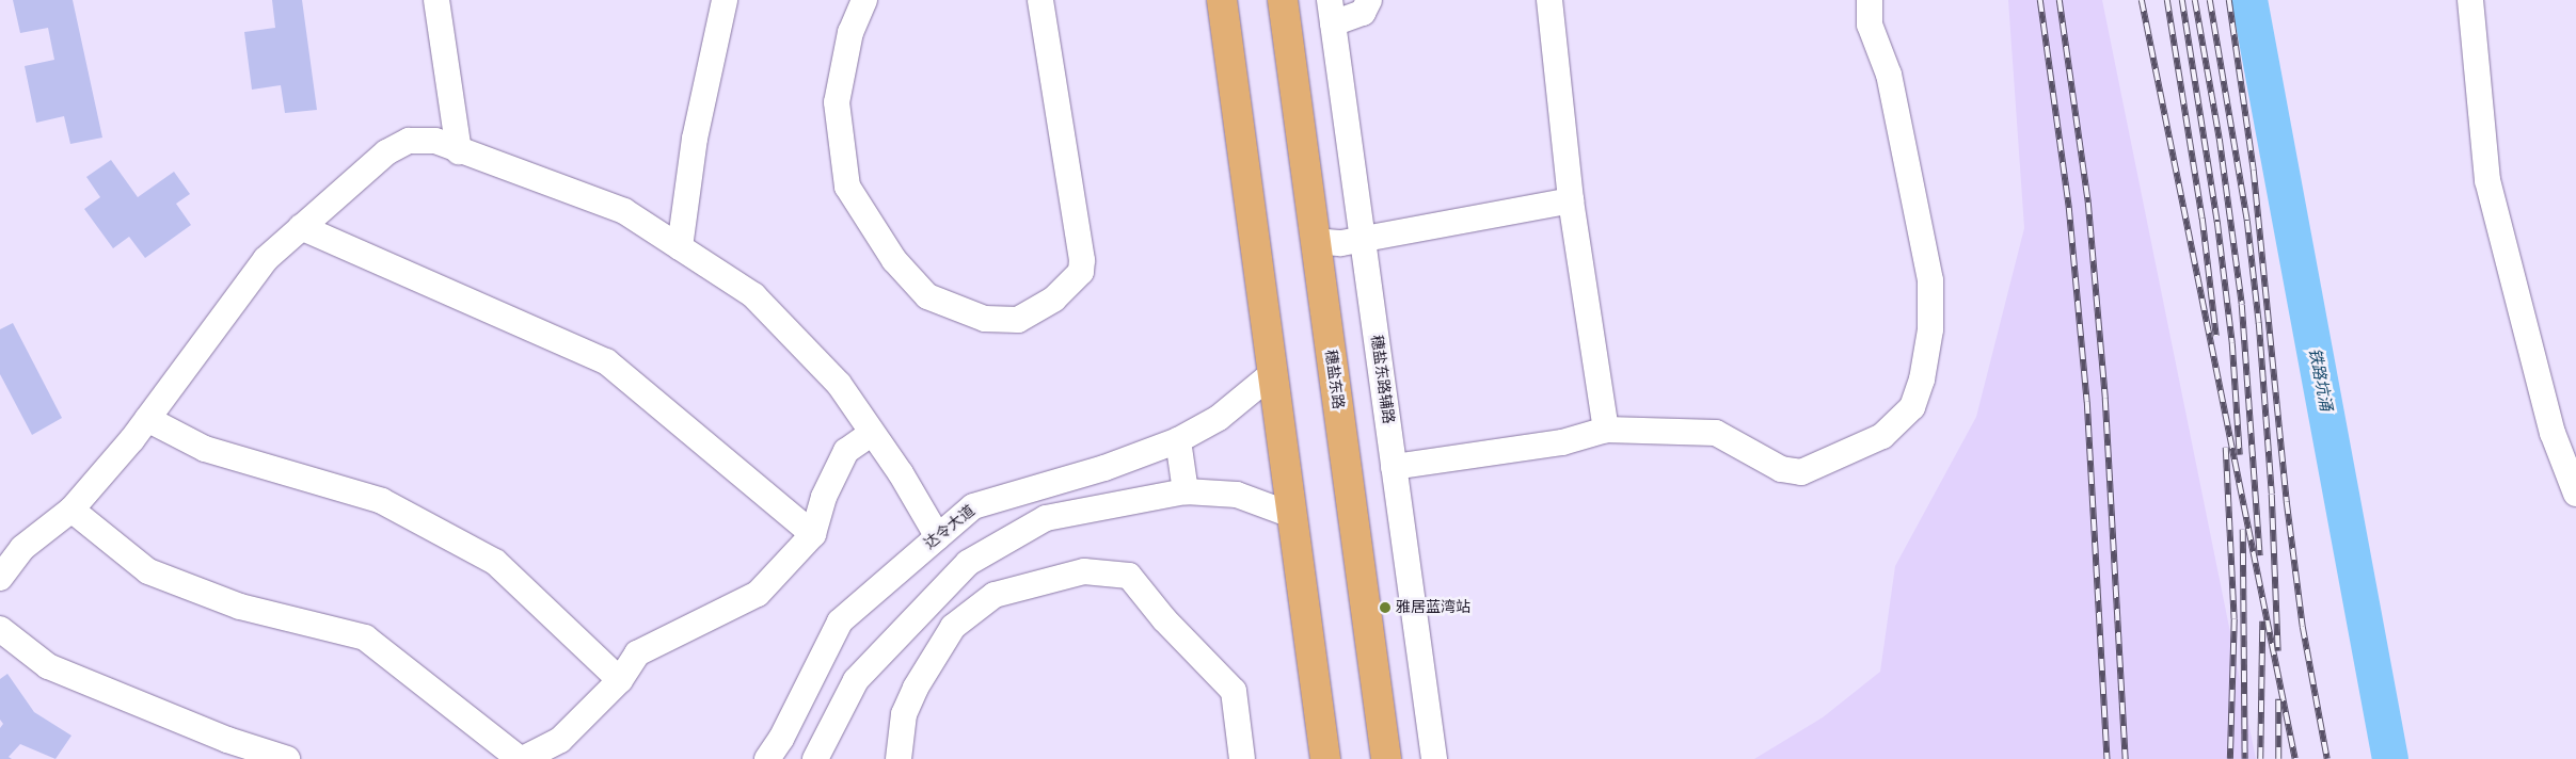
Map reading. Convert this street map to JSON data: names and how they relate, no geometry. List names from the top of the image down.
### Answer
{
  "streets": {
    "main road": ["穗盐东路"],
    "street": ["穗盐东路辅路", "达令大道"]
  },
  "water": ["铁路坑涌"],
  "places": ["雅居蓝湾站"]
}
